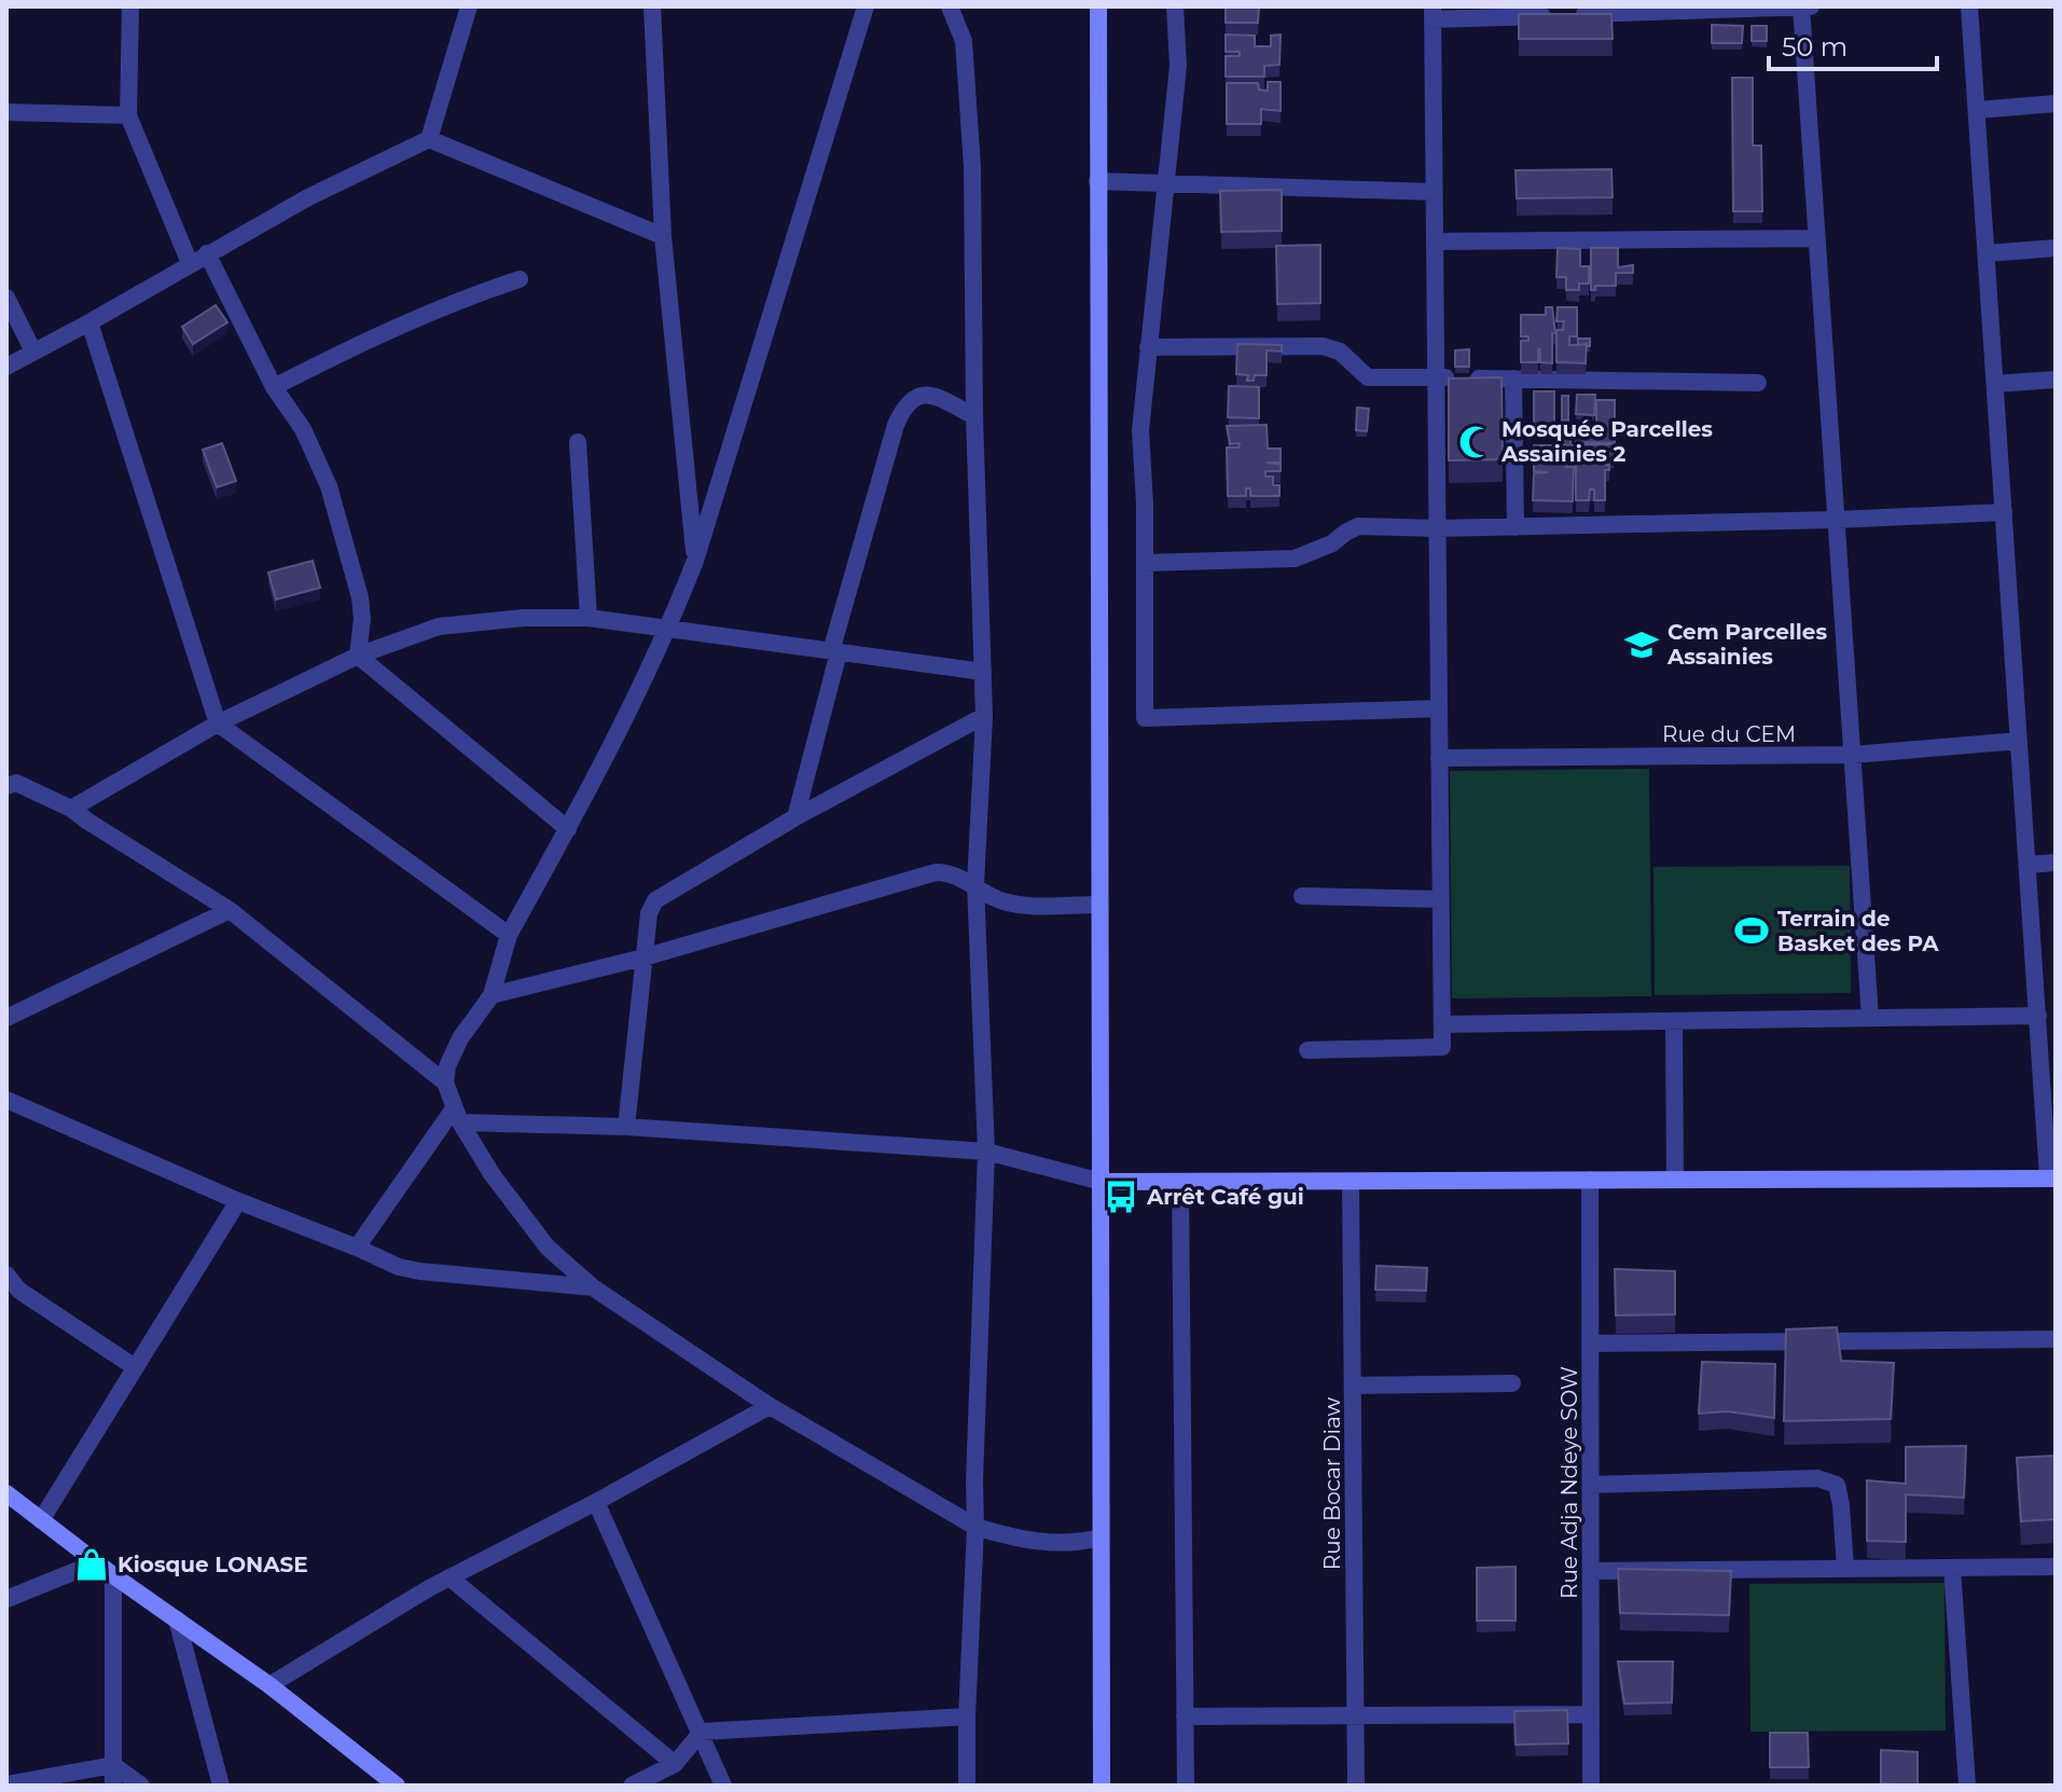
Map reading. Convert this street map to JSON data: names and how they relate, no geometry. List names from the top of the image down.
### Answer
{
  "streets": {
    "street": ["Rue du CEM", "Rue Adja Ndeye SOW", "Rue Bocar Diaw"]
  },
  "places": {
    "mosque": ["Mosquée Parcelles Assainies 2"],
    "school or university": ["Cem Parcelles Assainies"],
    "sports": ["Terrain de Basket des PA"],
    "bus stop": ["Arrêt Café gui"],
    "shop": ["Kiosque LONASE"]
  },
  "scale_bar": "50 m"
}
